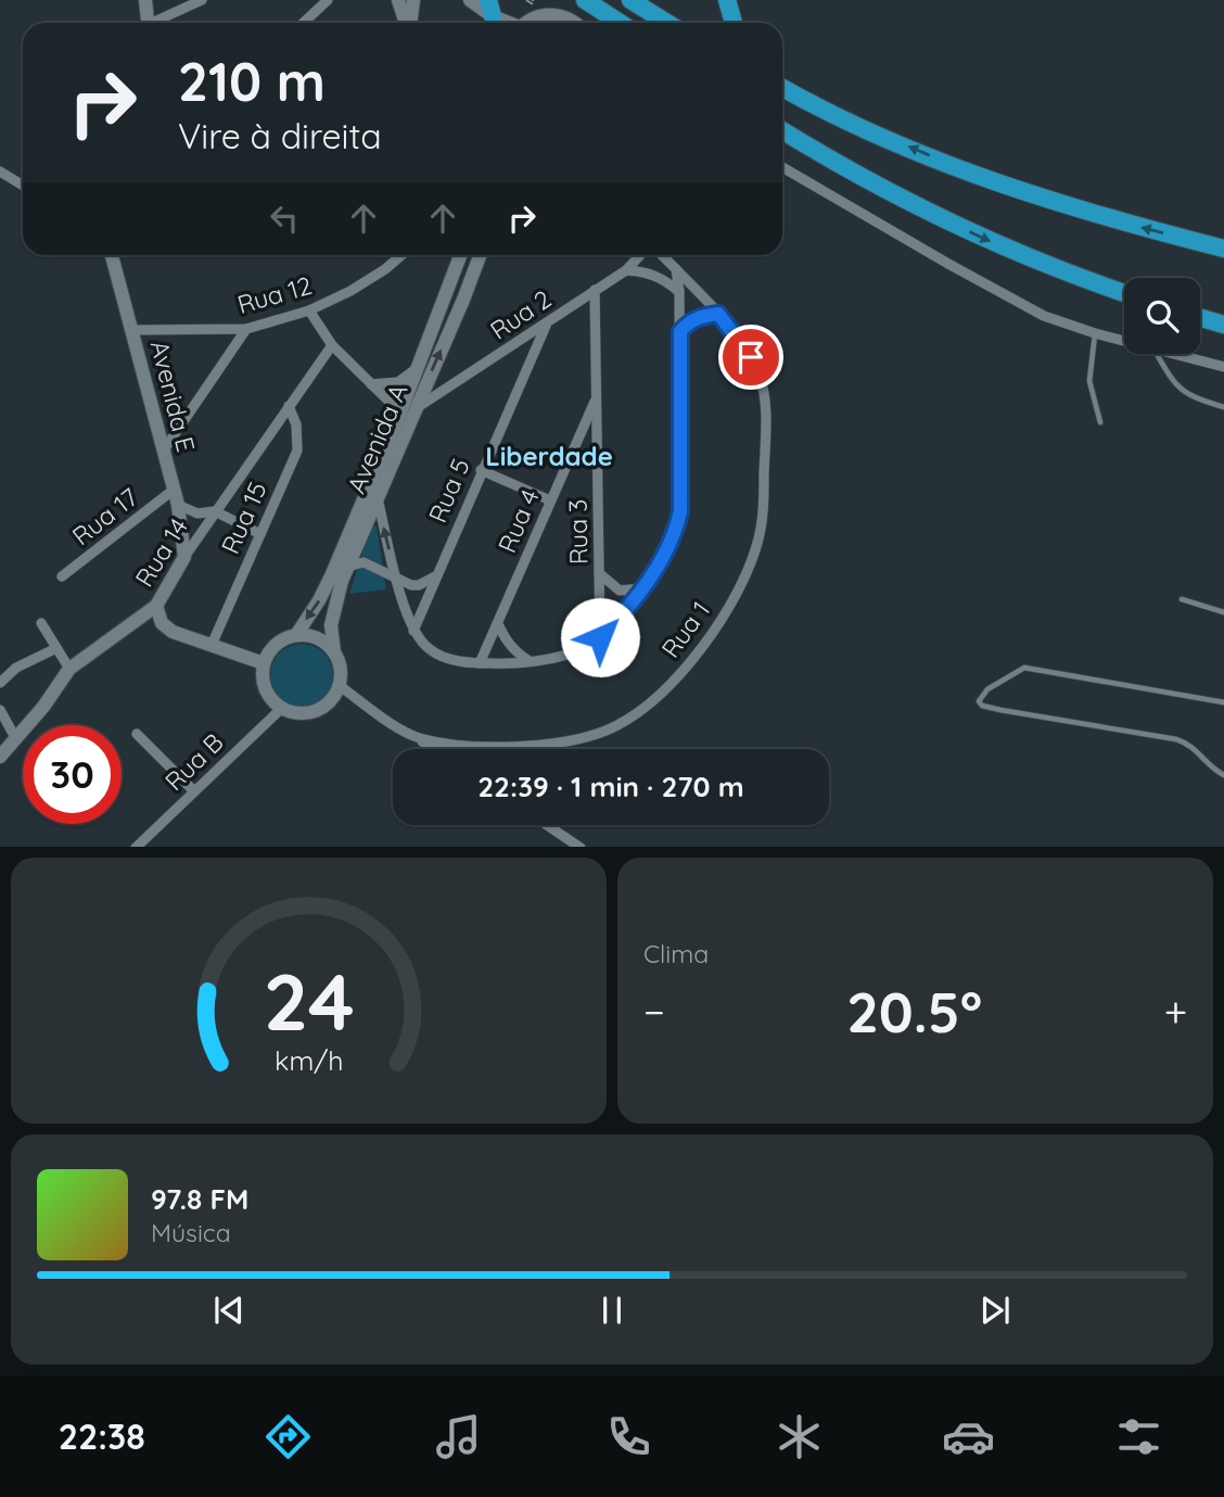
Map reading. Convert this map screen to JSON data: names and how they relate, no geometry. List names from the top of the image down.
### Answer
{
  "streets": {
    "street": [
      "Rua 12",
      "Rua 2",
      "Avenida E",
      "Avenida A",
      "Rua 5",
      "Rua 17",
      "Rua 15",
      "Rua 4",
      "Rua 3",
      "Rua 14",
      "Rua 1",
      "Rua B"
    ]
  },
  "crossings": [
    ["Rua 12", "Avenida E"],
    ["Rua 2", "Avenida A"],
    ["Rua 2", "Rua 5"],
    ["Rua 2", "Rua 3"],
    ["Avenida E", "Rua 17"],
    ["Avenida E", "Rua 14"],
    ["Avenida A", "Rua 1"],
    ["Avenida A", "Rua B"],
    ["Rua 15", "Rua 14"],
    ["Rua 4", "Rua 3"],
    ["Rua 1", "Rua B"]
  ],
  "districts": ["Liberdade"],
  "page": {
    "turn": ["210 m", "Vire à direita"],
    "limit": "30",
    "trip": "22:39 · 1 min · 270 m",
    "tile": "Clima",
    "heat": ["−", "20.5°", "+"],
    "song": ["97.8 FM", "Música"],
    "tabs": "22:38",
    "gauge": ["24", "km/h"]
  }
}
